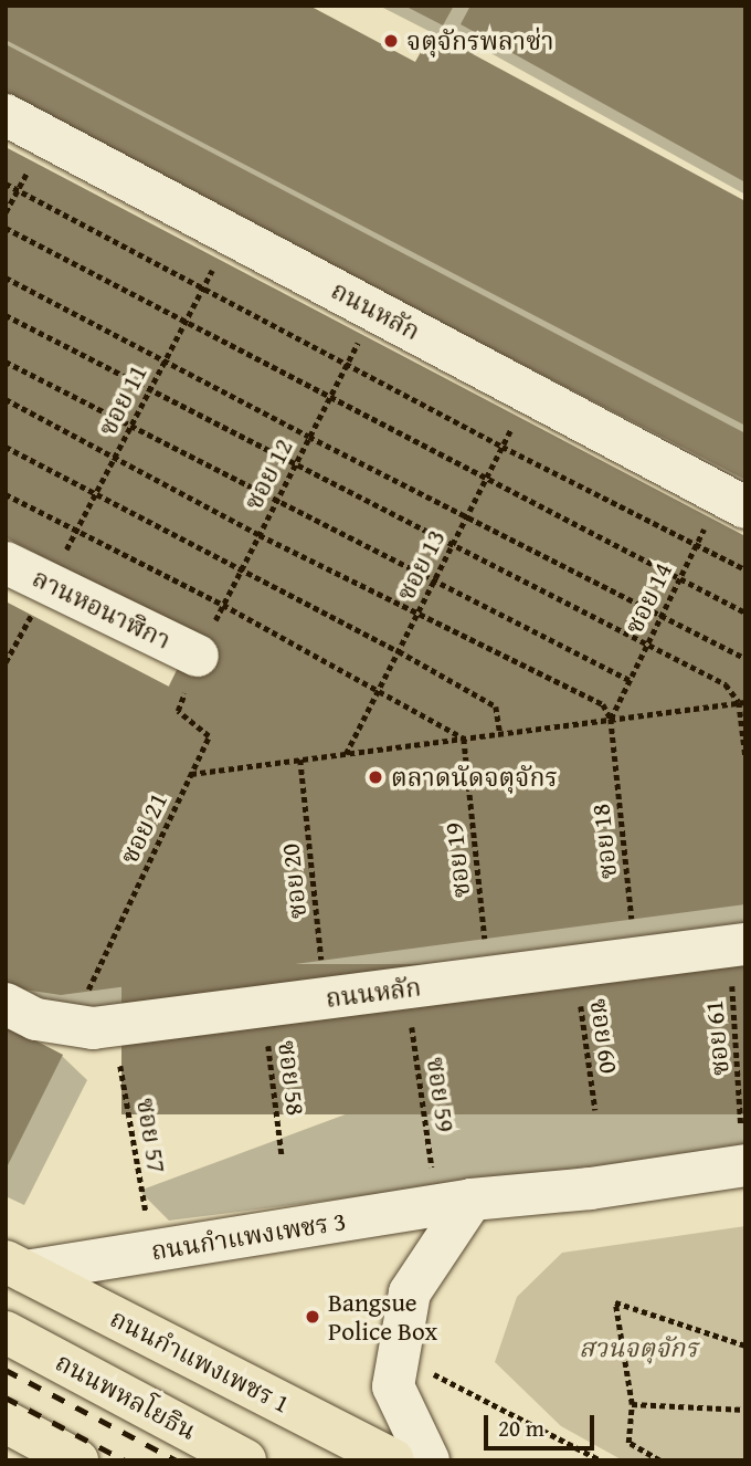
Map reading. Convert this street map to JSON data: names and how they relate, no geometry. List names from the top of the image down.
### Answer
{
  "streets": {
    "main road": ["ถนนกำแพงเพชร 1", "ถนนพหลโยธิน"],
    "street": ["ถนนหลัก", "ลานหอนาฬิกา", "ถนนกำแพงเพชร 3"],
    "path": [
      "ซอย 11",
      "ซอย 12",
      "ซอย 13",
      "ซอย 14",
      "ซอย 21",
      "ซอย 18",
      "ซอย 19",
      "ซอย 20",
      "ซอย 60",
      "ซอย 61",
      "ซอย 58",
      "ซอย 59",
      "ซอย 57"
    ]
  },
  "crossings": [
    ["ถนนหลัก", "ซอย 11"],
    ["ถนนหลัก", "ซอย 12"],
    ["ถนนหลัก", "ซอย 13"],
    ["ถนนหลัก", "ซอย 14"],
    ["ถนนหลัก", "ซอย 21"],
    ["ถนนหลัก", "ซอย 18"],
    ["ถนนหลัก", "ซอย 19"],
    ["ถนนหลัก", "ซอย 20"],
    ["ถนนหลัก", "ซอย 60"],
    ["ถนนหลัก", "ซอย 61"],
    ["ถนนหลัก", "ซอย 58"],
    ["ถนนหลัก", "ซอย 59"],
    ["ถนนหลัก", "ซอย 57"],
    ["ซอย 11", "ลานหอนาฬิกา"],
    ["ซอย 12", "ลานหอนาฬิกา"],
    ["ซอย 12", "ซอย 21"],
    ["ซอย 14", "ซอย 18"],
    ["ลานหอนาฬิกา", "ซอย 21"],
    ["ซอย 61", "ถนนกำแพงเพชร 3"],
    ["ซอย 59", "ถนนกำแพงเพชร 3"],
    ["ซอย 57", "ถนนกำแพงเพชร 3"],
    ["ถนนกำแพงเพชร 3", "ถนนกำแพงเพชร 1"]
  ],
  "parks": ["สวนจตุจักร"],
  "places": ["จตุจักรพลาซ่า", "ตลาดนัดจตุจักร", "Bangsue Police Box"],
  "scale_bar": "20 m"
}
